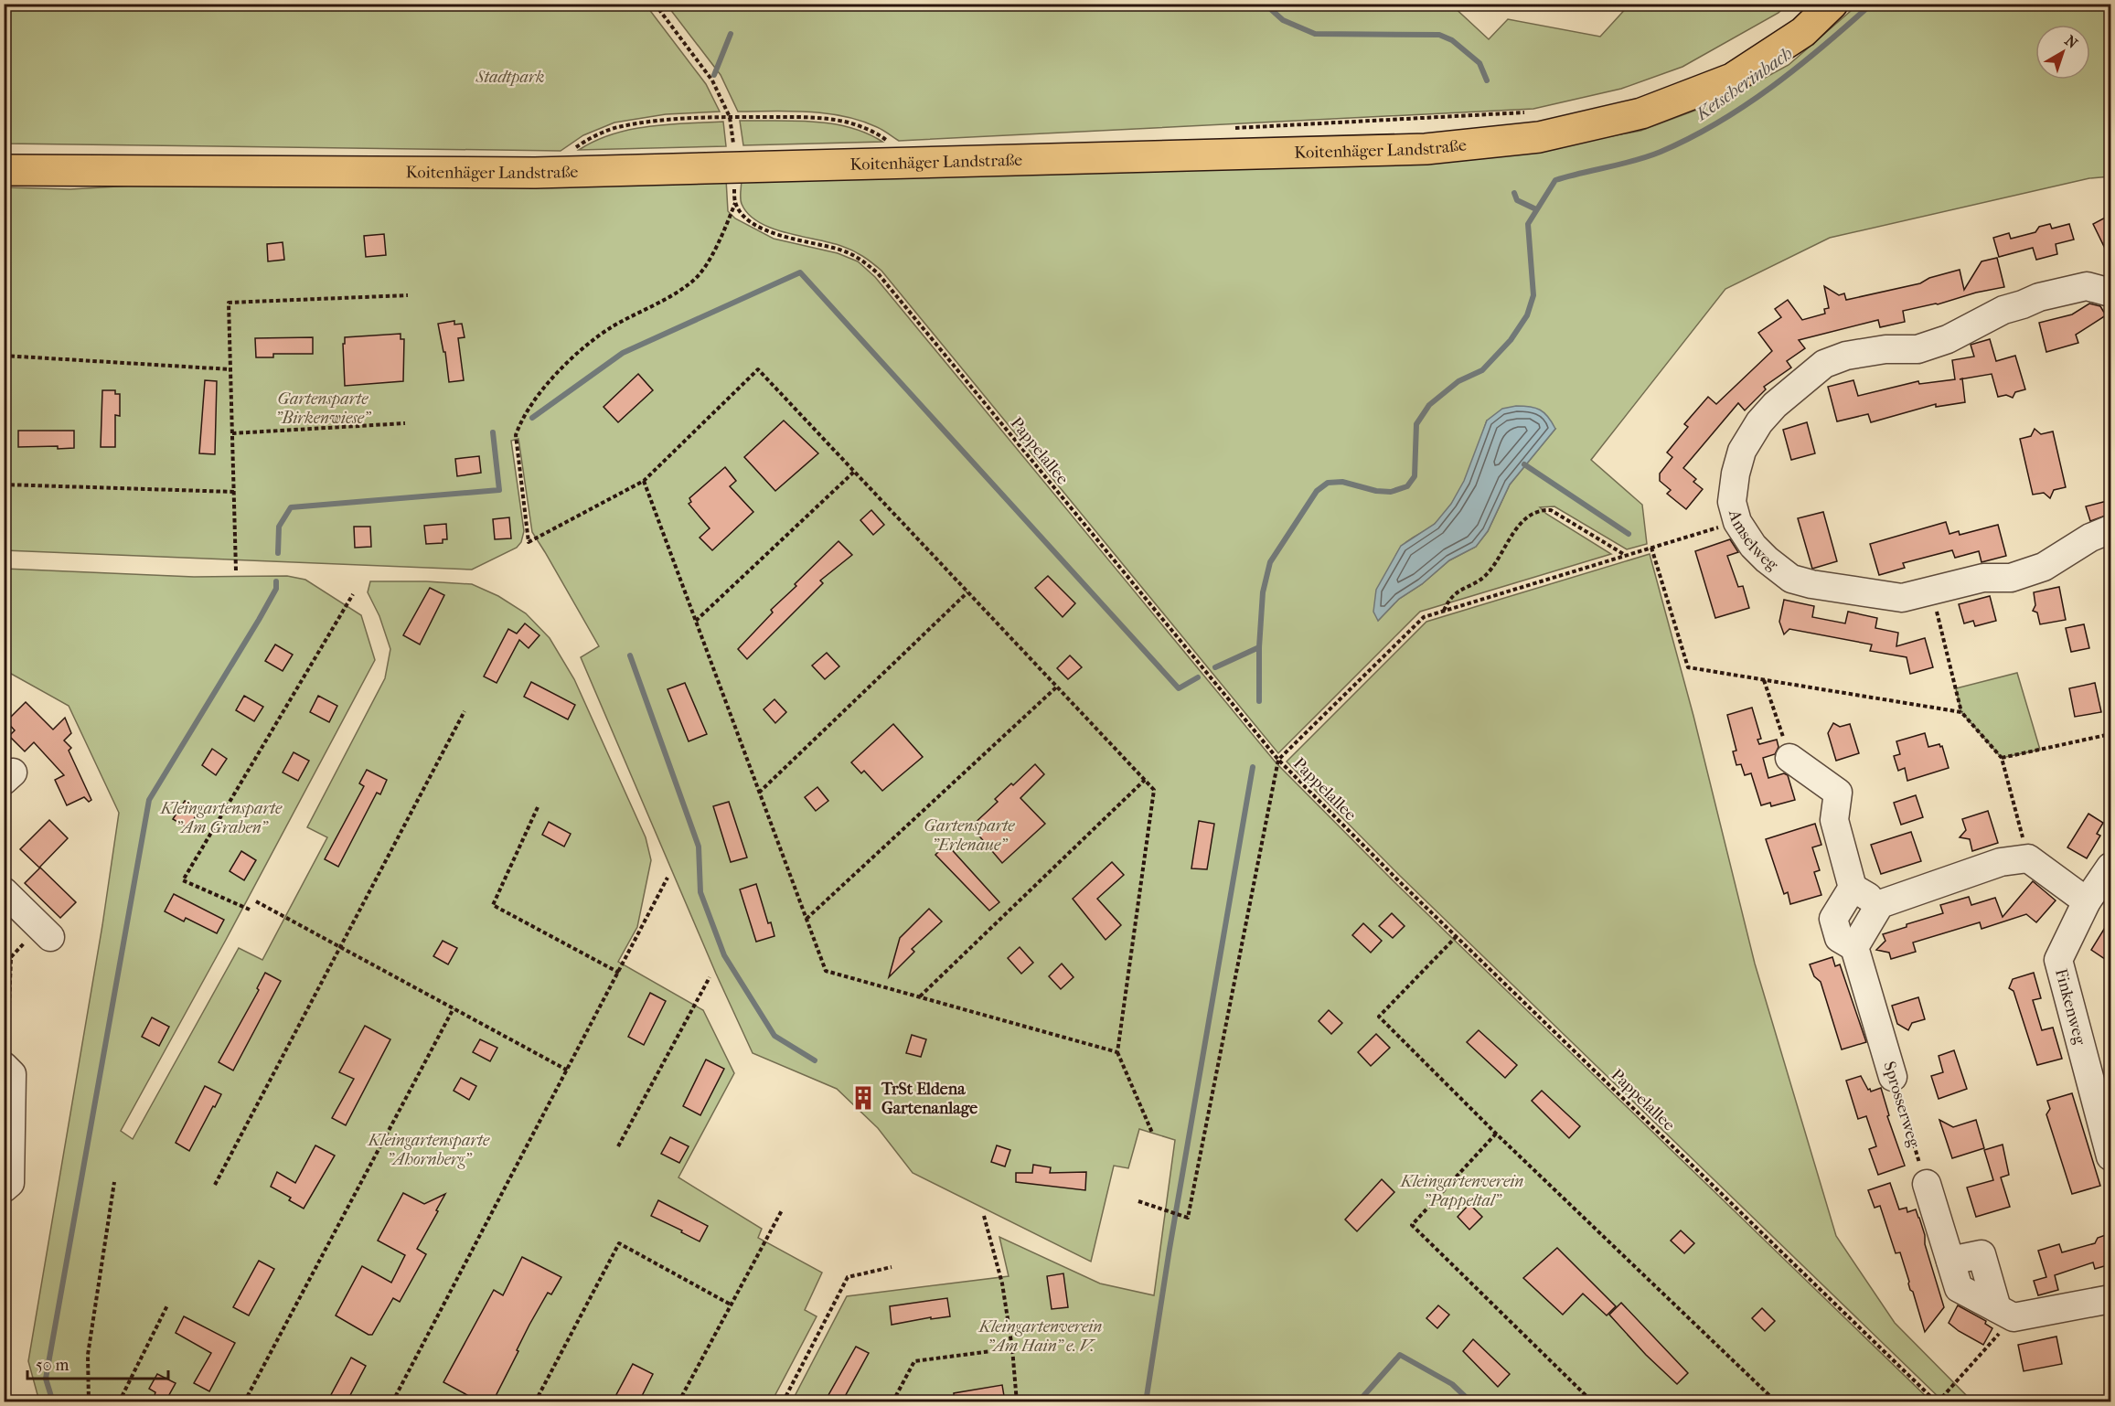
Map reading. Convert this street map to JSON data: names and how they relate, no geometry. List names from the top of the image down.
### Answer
{
  "streets": {
    "main road": ["Koitenhäger Landstraße"],
    "street": ["Amselweg", "Finkenweg", "Sprosserweg"],
    "path": ["Pappelallee"]
  },
  "water": ["Ketscherinbach"],
  "parks": [
    "Stadtpark",
    "Gartensparte \"Birkenwiese\"",
    "Kleingartensparte \"Am Graben\"",
    "Gartensparte \"Erlenaue\"",
    "Kleingartensparte \"Ahornberg\"",
    "Kleingartenverein \"Pappeltal\"",
    "Kleingartenverein \"Am Hain\" e. V."
  ],
  "places": {
    "building": ["TrSt Eldena Gartenanlage"]
  },
  "scale_bar": "50 m",
  "north": "top right"
}
